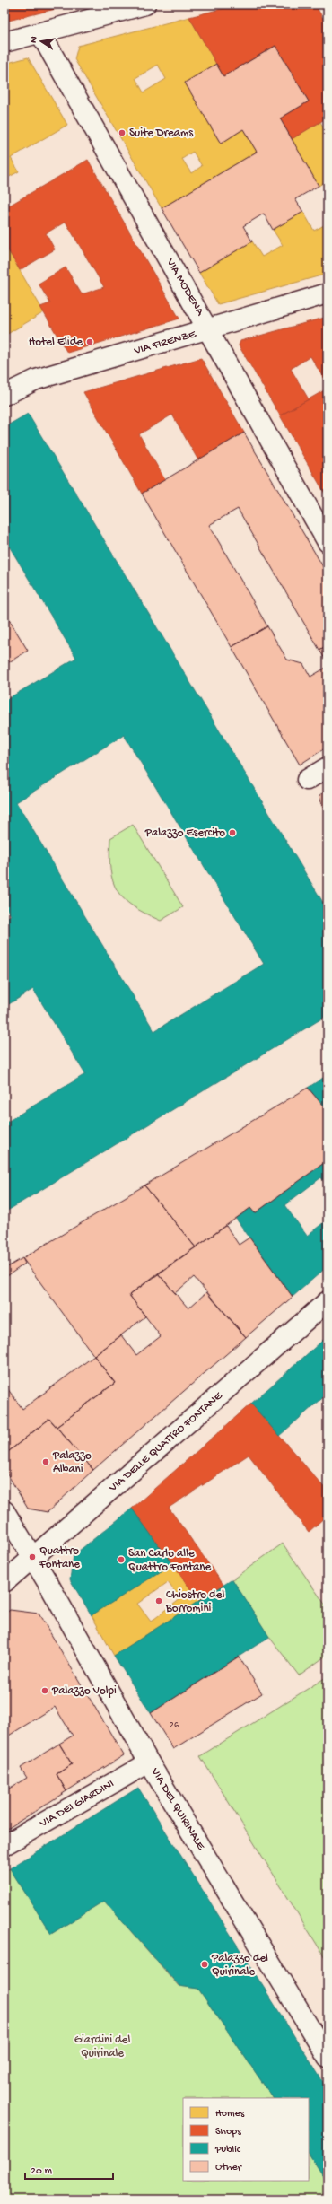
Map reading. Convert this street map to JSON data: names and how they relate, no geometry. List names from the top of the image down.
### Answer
{
  "streets": {
    "street": [
      "VIA MODENA",
      "VIA FIRENZE",
      "VIA DELLE QUATTRO FONTANE",
      "VIA DEI GIARDINI",
      "VIA DEL QUIRINALE"
    ]
  },
  "crossings": [
    ["VIA MODENA", "VIA FIRENZE"],
    ["VIA DELLE QUATTRO FONTANE", "VIA DEL QUIRINALE"],
    ["VIA DEI GIARDINI", "VIA DEL QUIRINALE"]
  ],
  "parks": ["Giardini del Quirinale"],
  "places": [
    "Suite Dreams",
    "Hotel Elide",
    "Palazzo Esercito",
    "Palazzo Albani",
    "Quattro Fontane",
    "San Carlo alle Quattro Fontane",
    "Chiostro del Borromini",
    "Palazzo Volpi",
    "Palazzo del Quirinale"
  ],
  "house_numbers": ["26"],
  "legend": [
    "Homes",
    "Shops",
    "Public",
    "Other"
  ],
  "scale_bar": "20 m",
  "north": "left"
}
